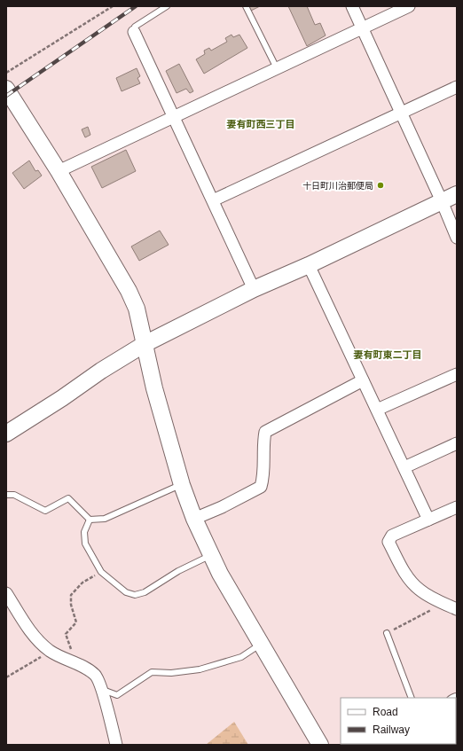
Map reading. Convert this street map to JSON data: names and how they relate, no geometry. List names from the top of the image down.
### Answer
{
  "districts": ["妻有町西三丁目", "妻有町東二丁目"],
  "places": ["十日町川治郵便局"],
  "legend": ["Road", "Railway"]
}
